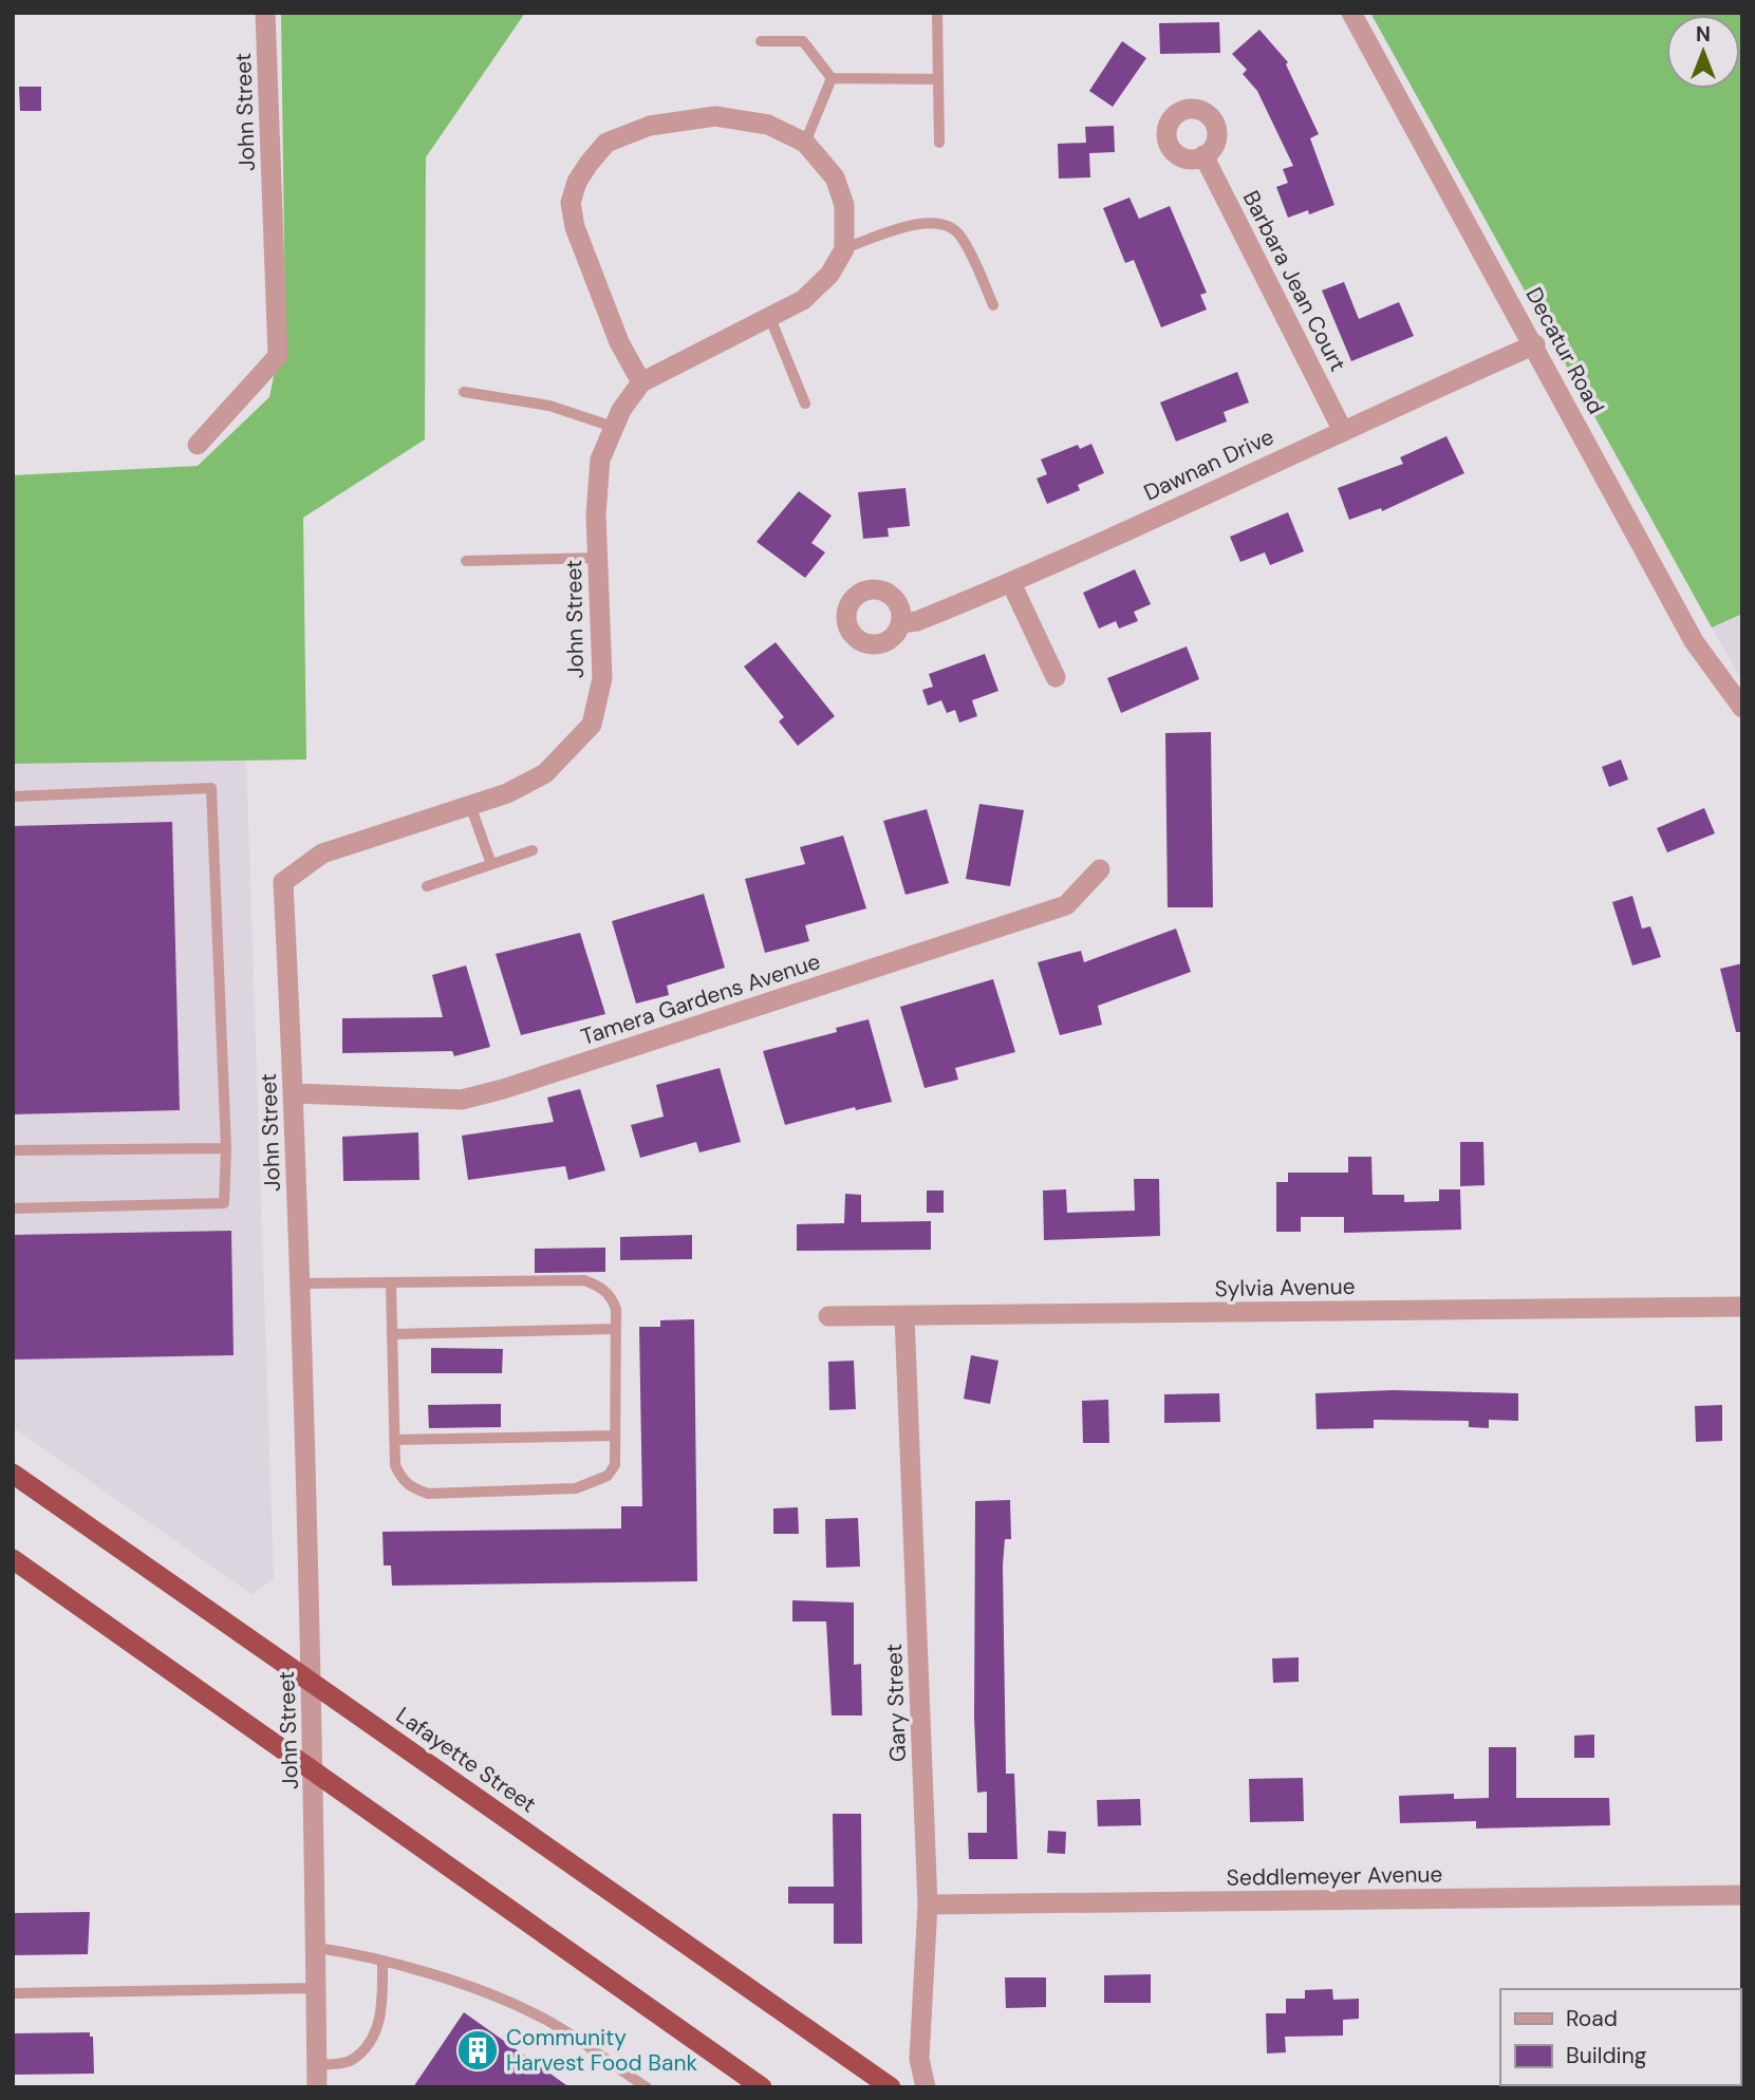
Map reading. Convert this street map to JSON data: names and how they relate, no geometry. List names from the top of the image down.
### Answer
{
  "streets": {
    "highway": ["Lafayette Street"],
    "street": [
      "John Street",
      "Barbara Jean Court",
      "Decatur Road",
      "Dawnan Drive",
      "Tamera Gardens Avenue",
      "Sylvia Avenue",
      "Gary Street",
      "Seddlemeyer Avenue"
    ]
  },
  "crossings": [
    ["John Street", "Tamera Gardens Avenue"],
    ["John Street", "Lafayette Street"],
    ["Barbara Jean Court", "Dawnan Drive"],
    ["Decatur Road", "Dawnan Drive"],
    ["Sylvia Avenue", "Gary Street"],
    ["Gary Street", "Seddlemeyer Avenue"]
  ],
  "places": {
    "building": ["Community Harvest Food Bank"]
  },
  "legend": ["Road", "Building"],
  "north": "top"
}
